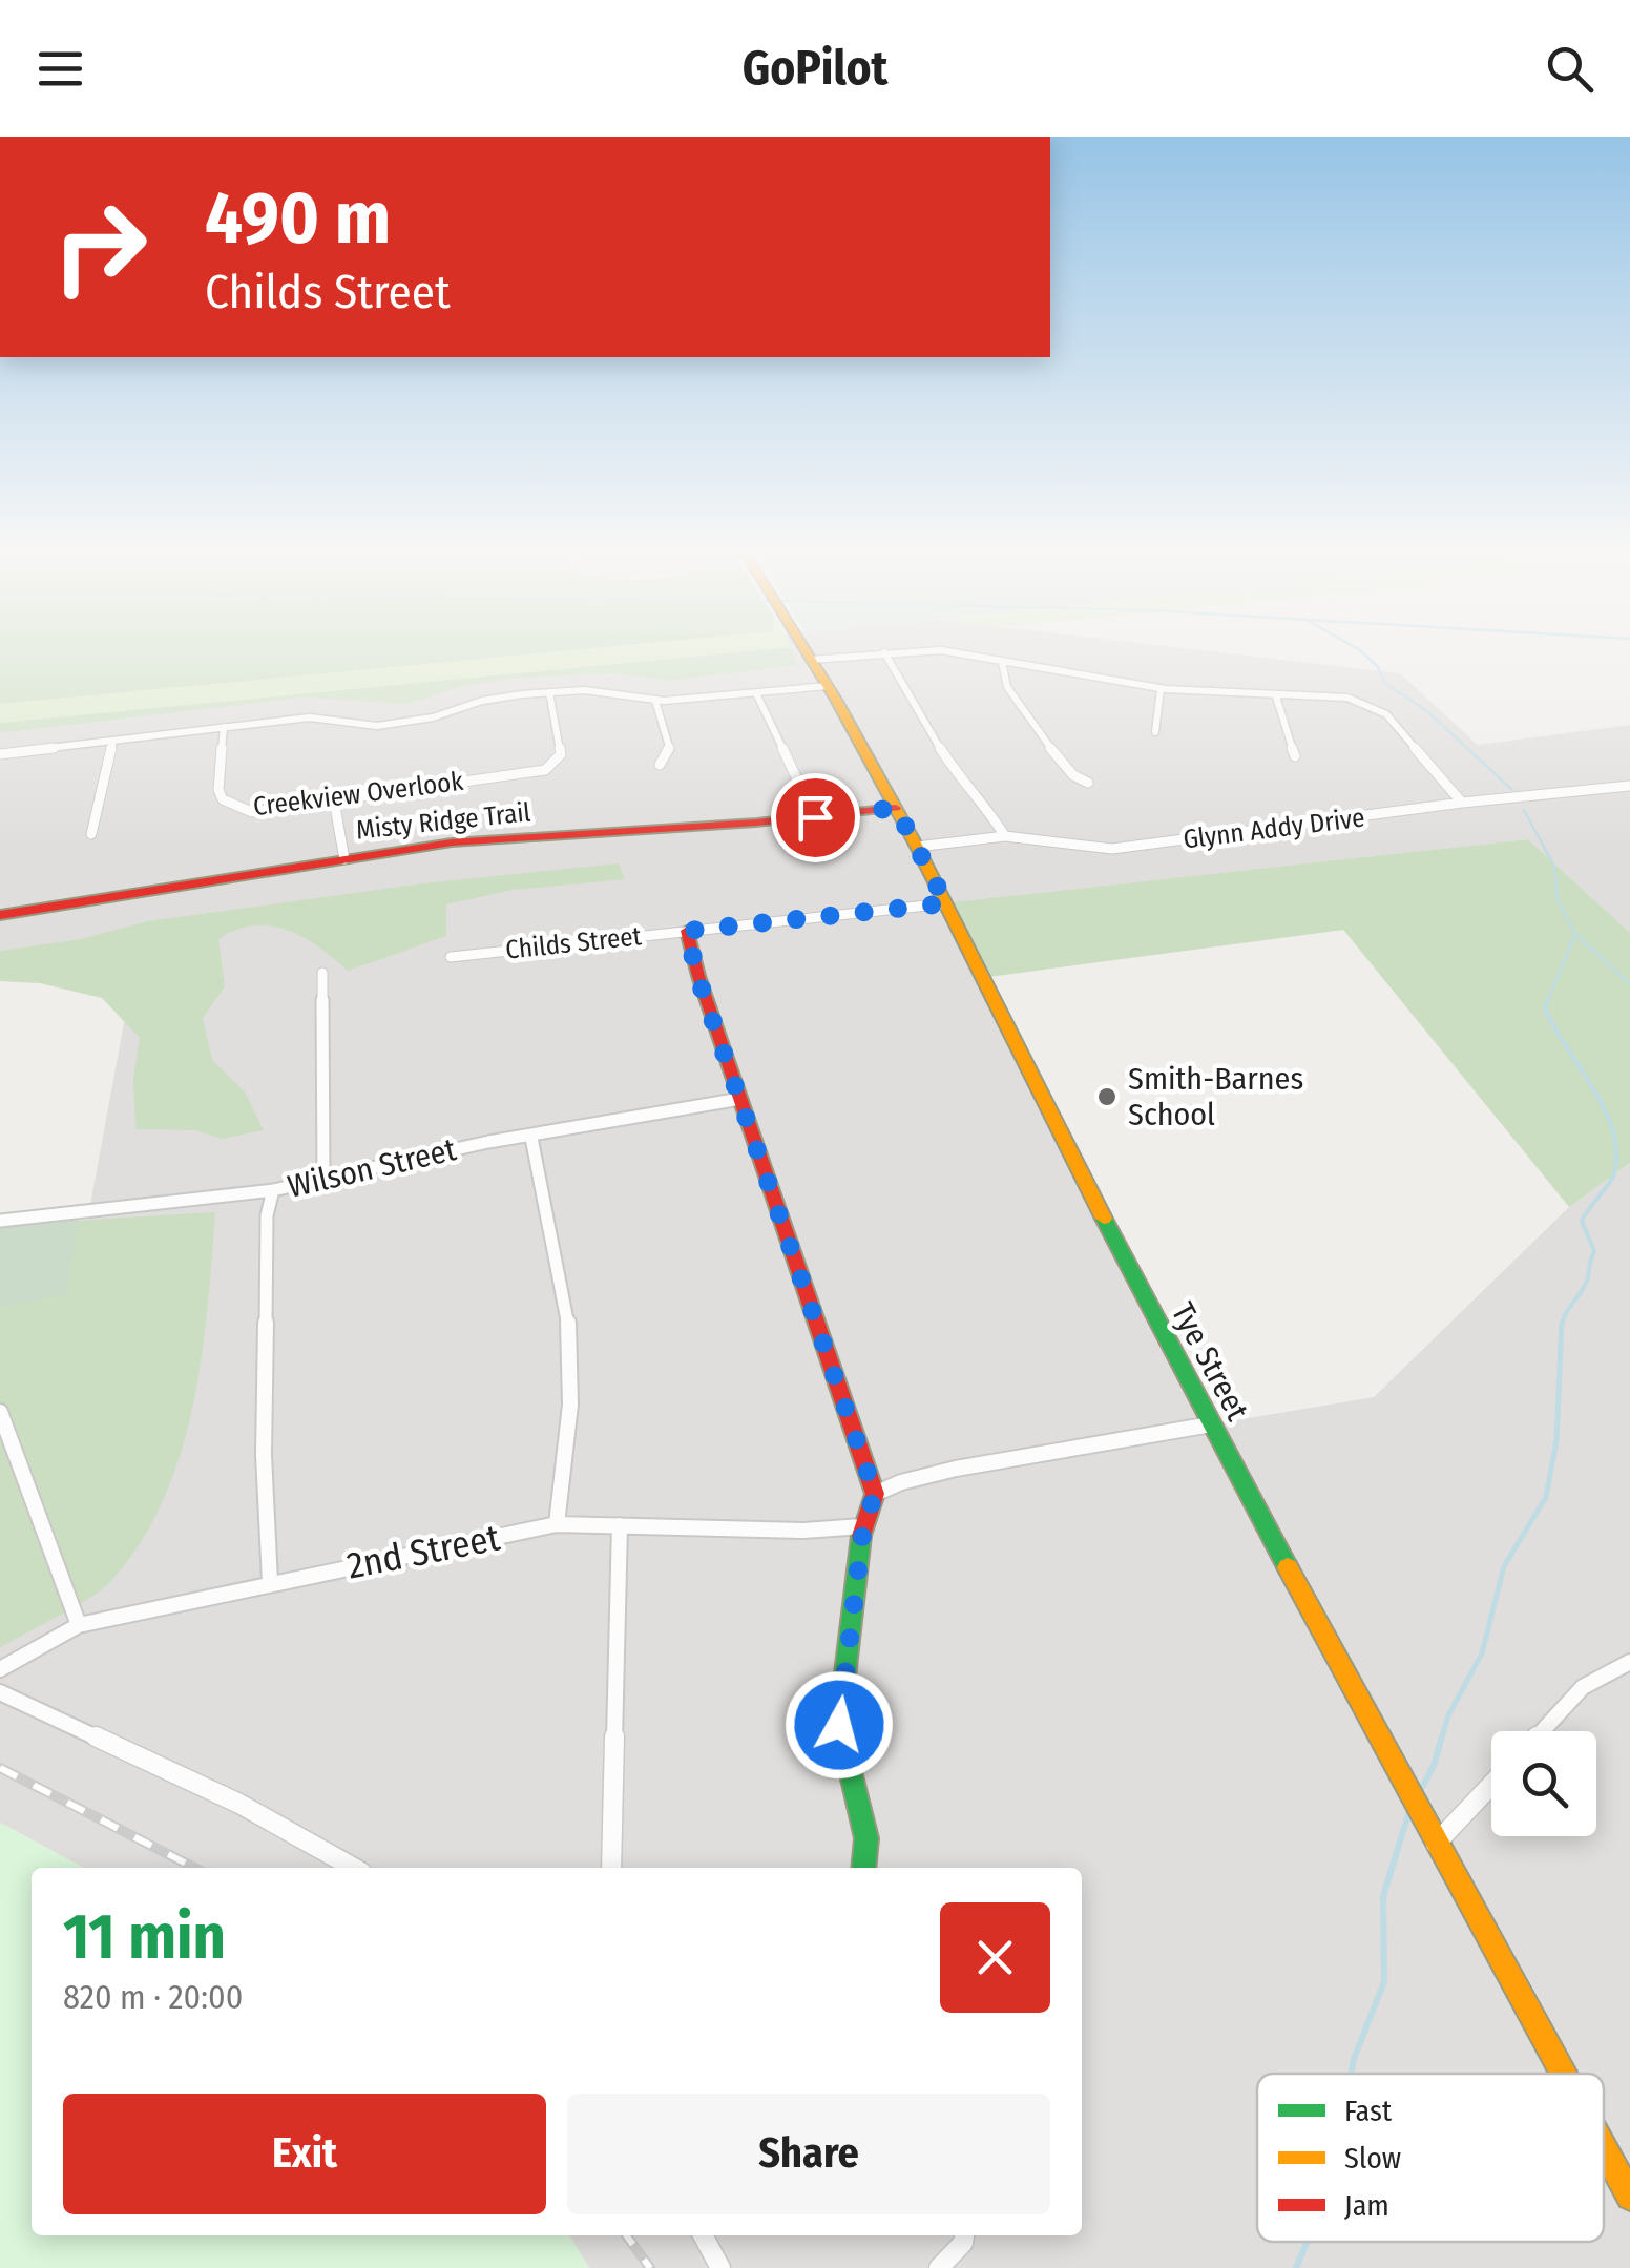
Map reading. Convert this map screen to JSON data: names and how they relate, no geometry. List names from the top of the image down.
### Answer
{
  "streets": {
    "street": [
      "Creekview Overlook",
      "Misty Ridge Trail",
      "Glynn Addy Drive",
      "Childs Street",
      "Wilson Street",
      "Tye Street",
      "2nd Street"
    ]
  },
  "crossings": [
    ["Misty Ridge Trail", "Tye Street"],
    ["Glynn Addy Drive", "Tye Street"],
    ["Childs Street", "Tye Street"]
  ],
  "places": ["Smith-Barnes School"],
  "legend": ["Fast", "Slow", "Jam"],
  "page": {
    "header": "GoPilot",
    "turn": ["490 m", "Childs Street"],
    "heading": ["11 min", "820 m · 20:00"],
    "buttons": ["Exit", "Share"]
  }
}
